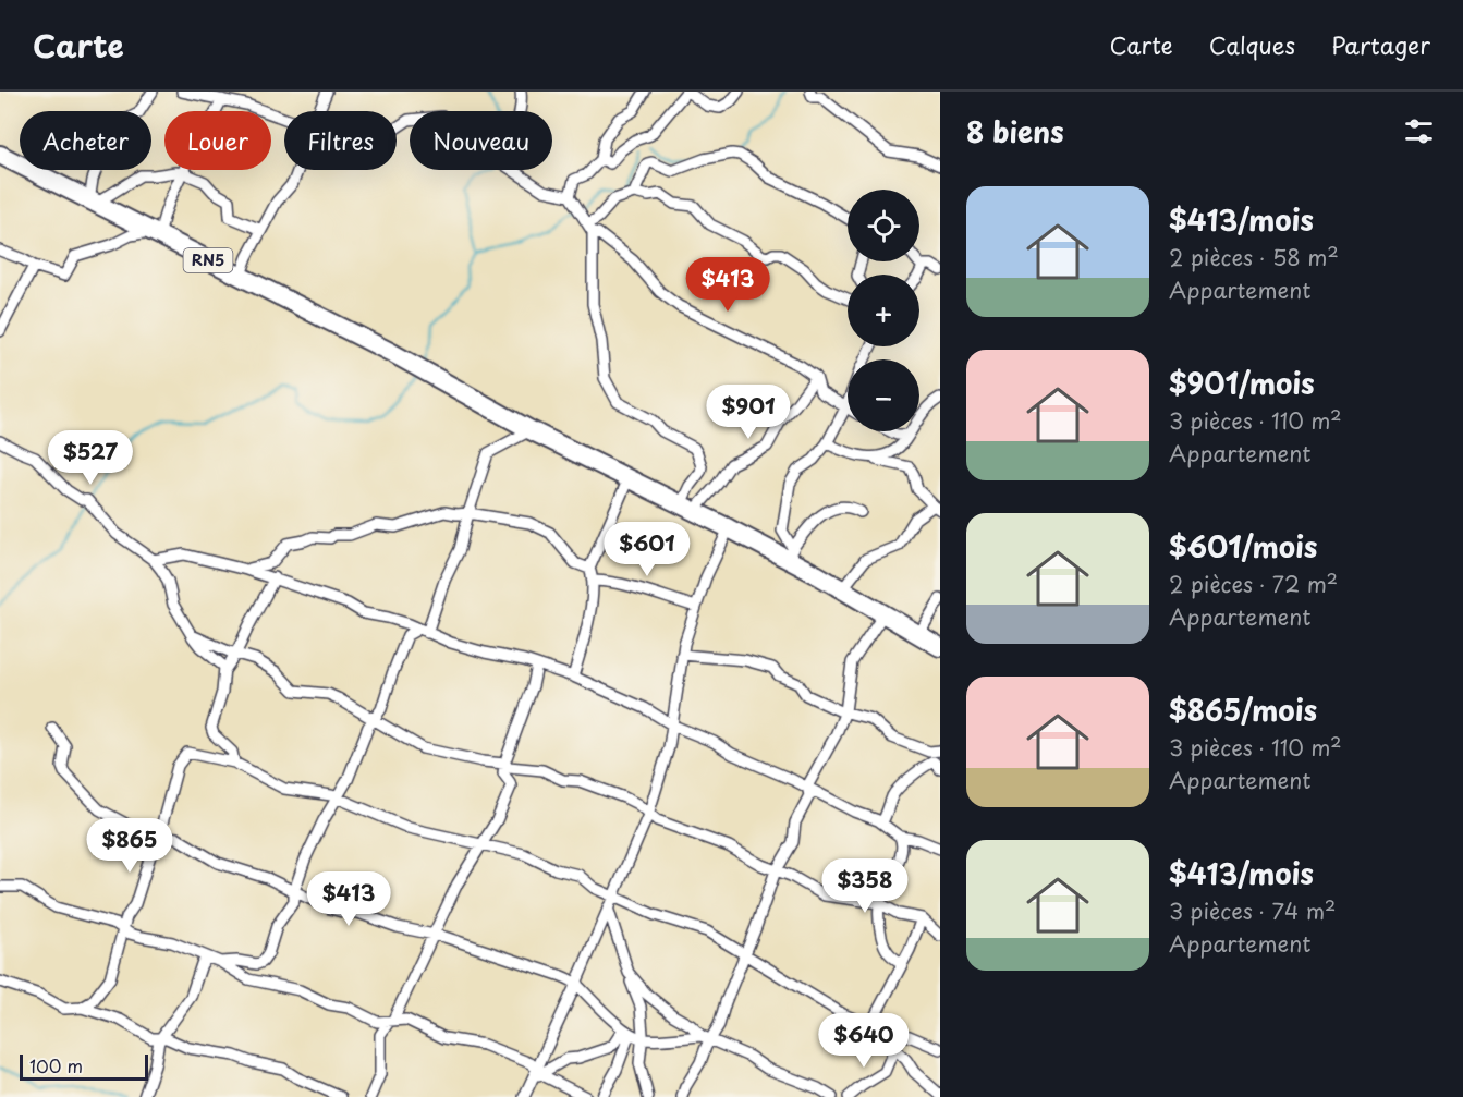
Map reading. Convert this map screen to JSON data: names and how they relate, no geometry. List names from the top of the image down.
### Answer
{
  "streets": {
    "highway": ["RN5"]
  },
  "scale_bar": "100 m",
  "page": {
    "header": "Carte",
    "nav": ["Carte", "Calques", "Partager"],
    "heading": "8 biens",
    "chip": [
      "Acheter",
      "Louer",
      "Filtres",
      "Nouveau"
    ],
    "list": [
      {
        "name": "$413/mois",
        "note": "2 pièces · 58 m² · Appartement"
      },
      {
        "name": "$901/mois",
        "note": "3 pièces · 110 m² · Appartement"
      },
      {
        "name": "$601/mois",
        "note": "2 pièces · 72 m² · Appartement"
      },
      {
        "name": "$865/mois",
        "note": "3 pièces · 110 m² · Appartement"
      },
      {
        "name": "$413/mois",
        "note": "3 pièces · 74 m² · Appartement"
      }
    ],
    "map_buttons": ["+", "−"],
    "price": [
      "$413",
      "$901",
      "$527",
      "$601",
      "$865",
      "$358",
      "$413",
      "$640"
    ],
    "scale": "100 m"
  }
}
